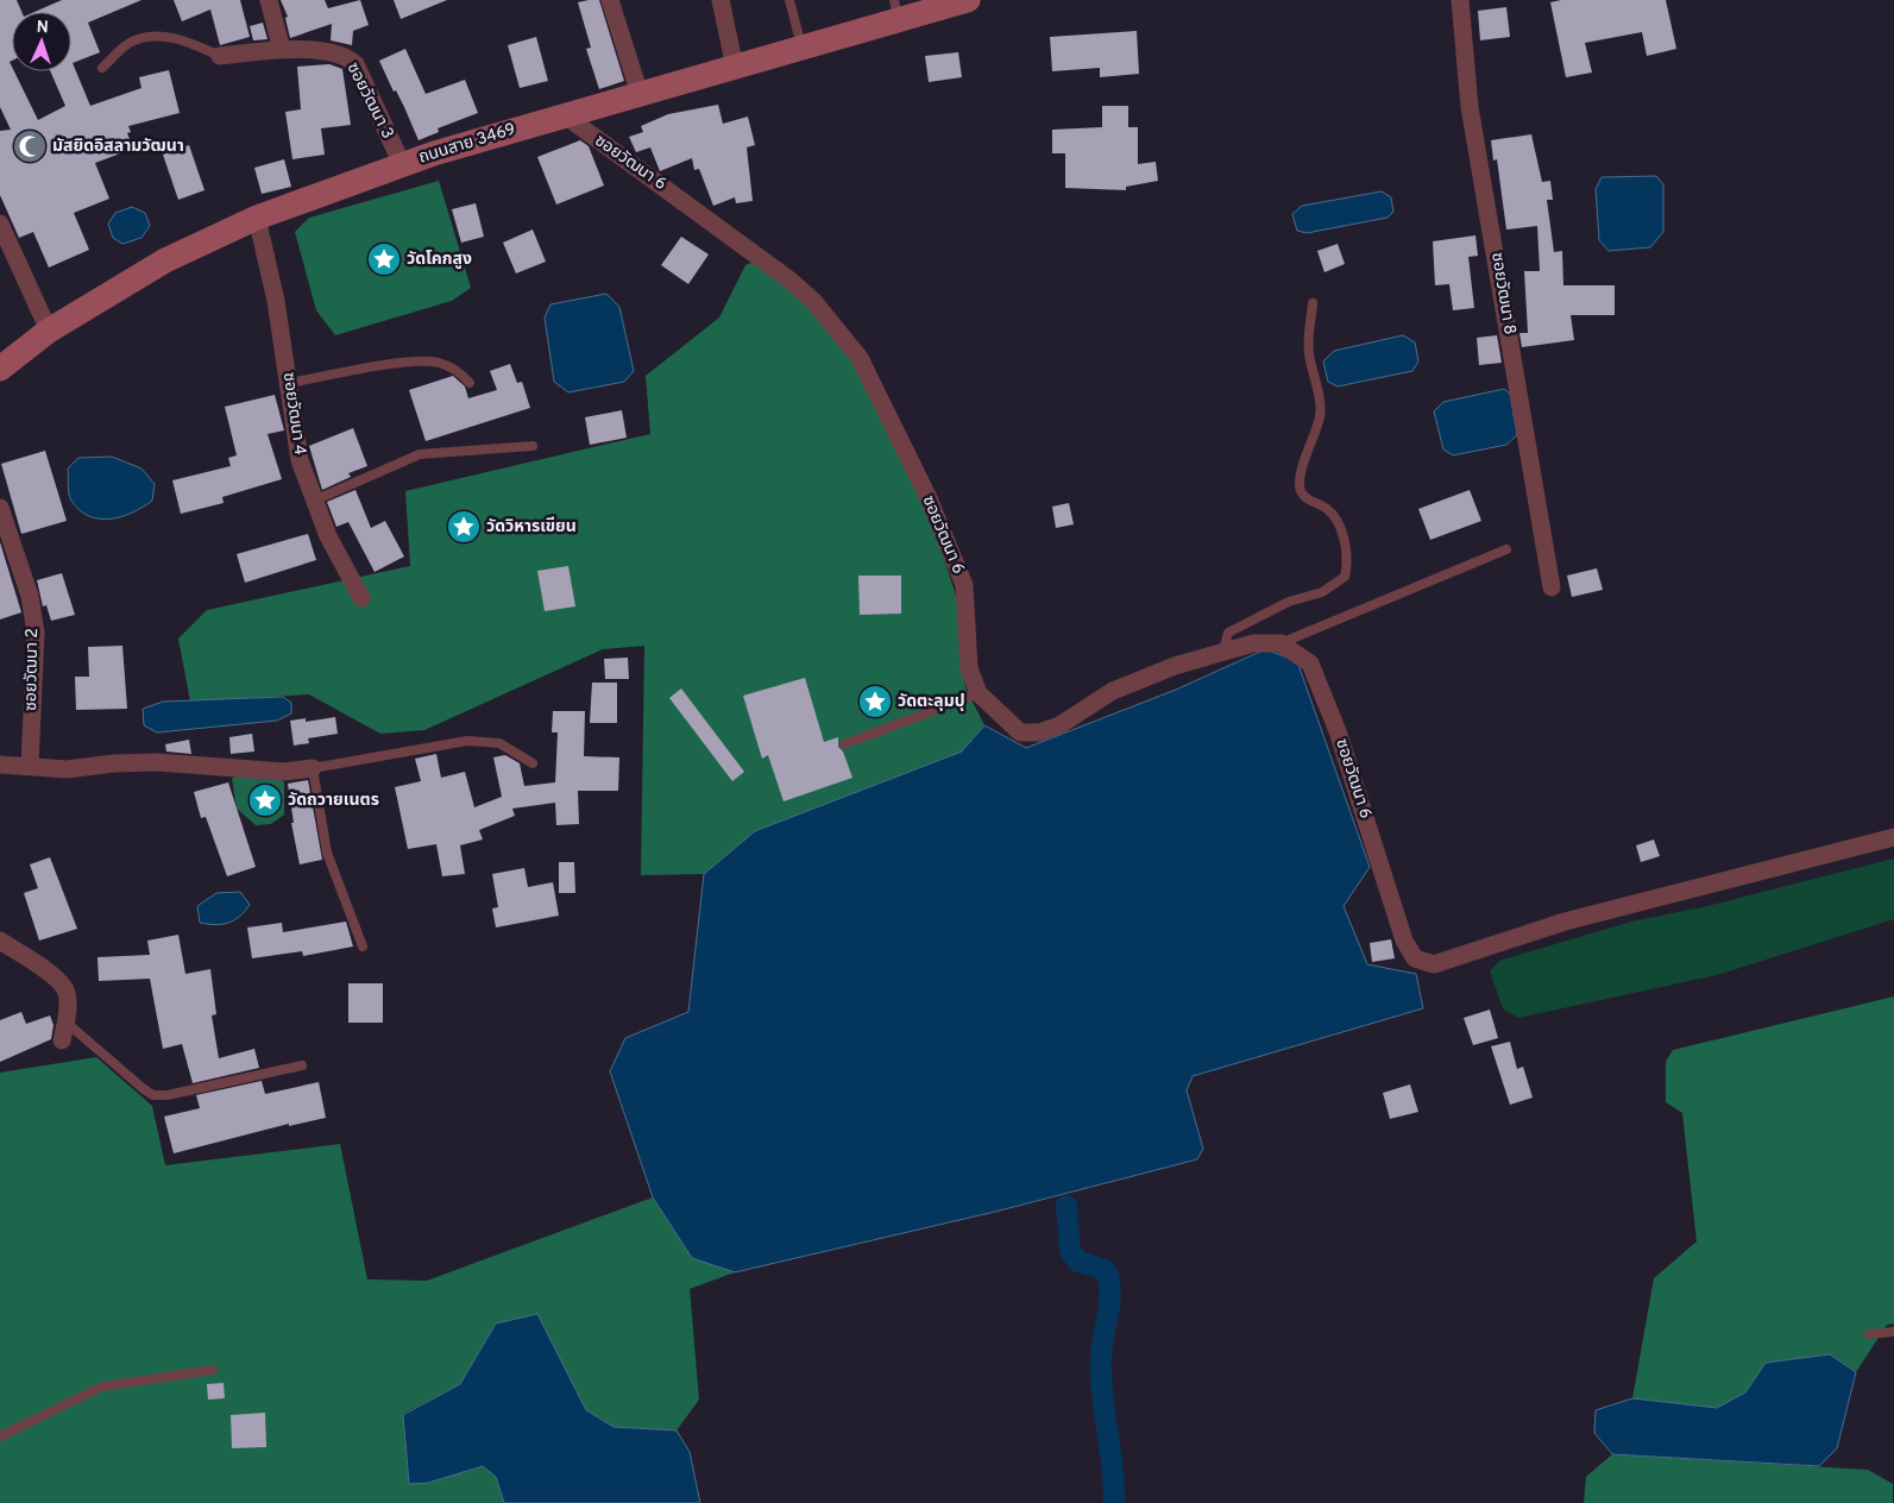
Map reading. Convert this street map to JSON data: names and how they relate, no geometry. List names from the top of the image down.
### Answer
{
  "streets": {
    "street": [
      "ซอยวัฒนา 3",
      "ถนนสาย 3469",
      "ซอยวัฒนา 6",
      "ซอยวัฒนา 8",
      "ซอยวัฒนา 4",
      "ซอยวัฒนา 2"
    ]
  },
  "crossings": [
    ["ซอยวัฒนา 3", "ถนนสาย 3469"],
    ["ถนนสาย 3469", "ซอยวัฒนา 6"],
    ["ถนนสาย 3469", "ซอยวัฒนา 4"]
  ],
  "places": {
    "mosque": ["มัสยิดอิสลามวัฒนา"],
    "place": [
      "วัดโคกสูง",
      "วัดวิหารเขียน",
      "วัดตะลุมปุ",
      "วัดถวายเนตร"
    ]
  },
  "north": "top"
}
